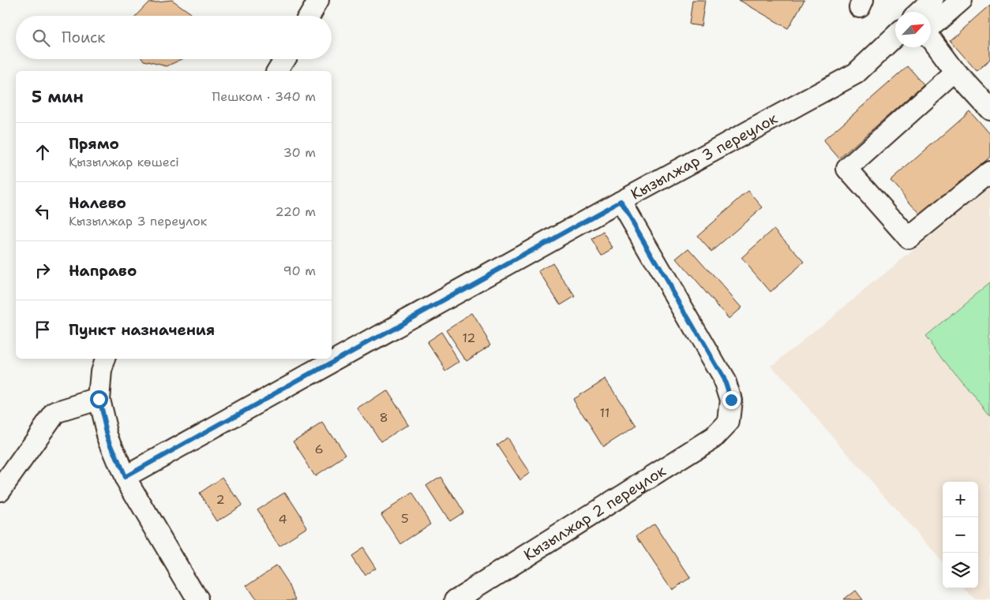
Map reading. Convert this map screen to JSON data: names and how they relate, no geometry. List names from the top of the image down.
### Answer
{
  "streets": {
    "street": ["Кызылжар 3 переулок", "Кызылжар 2 переулок"]
  },
  "crossings": [
    ["Кызылжар 3 переулок", "Кызылжар 2 переулок"]
  ],
  "house_numbers": [
    "12",
    "11",
    "8",
    "6",
    "2",
    "5",
    "4"
  ],
  "north": "top right",
  "page": {
    "search": "Поиск",
    "heading": ["5 мин", "Пешком · 340 m"],
    "list": [
      ["Прямо", "Қызылжар көшесі", "30 m"],
      ["Налево", "Кызылжар 3 переулок", "220 m"],
      ["Направо", "90 m"],
      "Пункт назначения"
    ],
    "map_buttons": ["+", "−"]
  }
}
